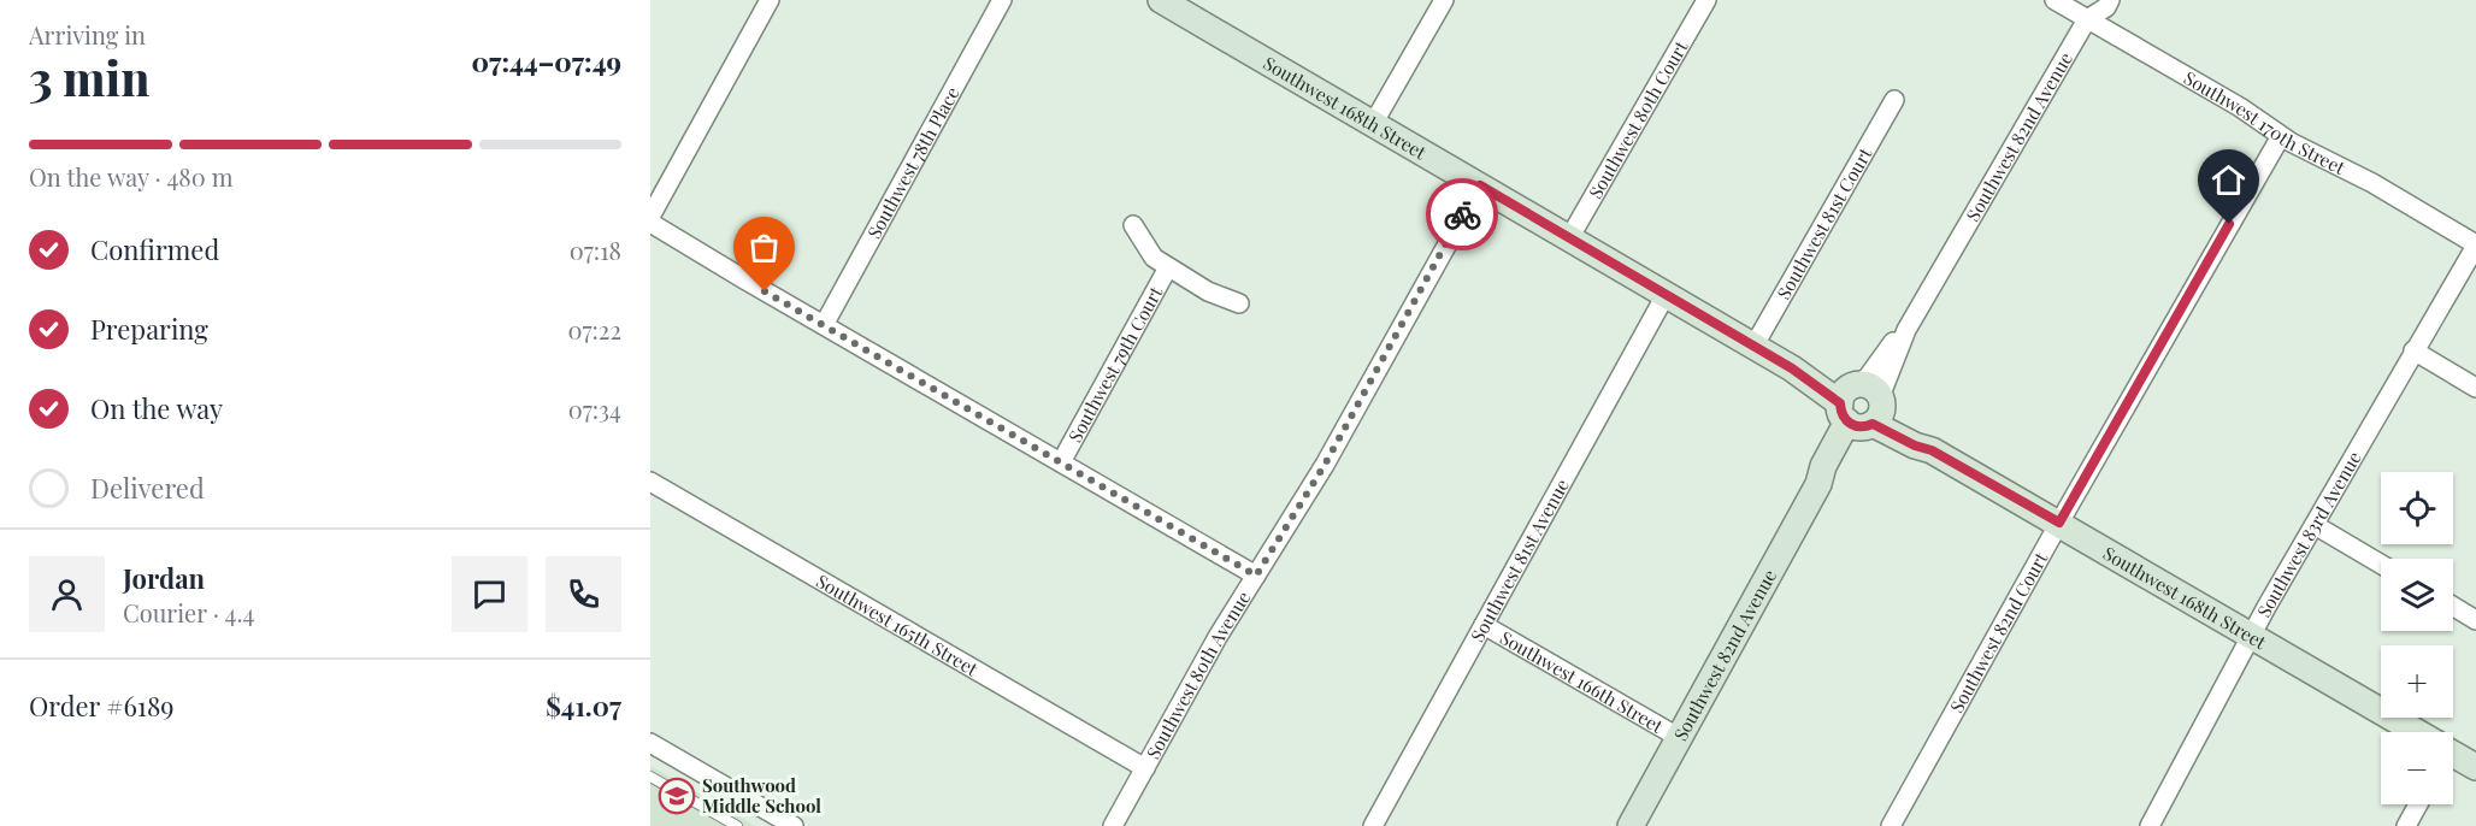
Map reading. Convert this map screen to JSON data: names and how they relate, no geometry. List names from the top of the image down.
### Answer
{
  "streets": {
    "street": [
      "Southwest 168th Street",
      "Southwest 80th Court",
      "Southwest 170th Street",
      "Southwest 82nd Avenue",
      "Southwest 78th Place",
      "Southwest 81st Court",
      "Southwest 79th Court",
      "Southwest 83rd Avenue",
      "Southwest 81st Avenue",
      "Southwest 165th Street",
      "Southwest 82nd Court",
      "Southwest 80th Avenue",
      "Southwest 166th Street"
    ]
  },
  "crossings": [
    ["Southwest 168th Street", "Southwest 80th Court"],
    ["Southwest 168th Street", "Southwest 82nd Avenue"],
    ["Southwest 168th Street", "Southwest 81st Court"],
    ["Southwest 168th Street", "Southwest 83rd Avenue"],
    ["Southwest 168th Street", "Southwest 81st Avenue"],
    ["Southwest 168th Street", "Southwest 82nd Court"],
    ["Southwest 168th Street", "Southwest 80th Avenue"],
    ["Southwest 170th Street", "Southwest 82nd Avenue"],
    ["Southwest 170th Street", "Southwest 83rd Avenue"],
    ["Southwest 170th Street", "Southwest 82nd Court"],
    ["Southwest 82nd Avenue", "Southwest 166th Street"],
    ["Southwest 81st Avenue", "Southwest 166th Street"],
    ["Southwest 165th Street", "Southwest 80th Avenue"]
  ],
  "places": {
    "school or university": ["Southwood Middle School"]
  },
  "page": {
    "heading": ["3 min", "Arriving in", "07:44–07:49"],
    "panel": [
      "Jordan",
      "Courier · 4.4",
      "Order #6189",
      "$41.07"
    ],
    "bar": "On the way · 480 m",
    "list": [
      ["Confirmed", "07:18"],
      ["Preparing", "07:22"],
      ["On the way", "07:34"],
      "Delivered"
    ],
    "map_buttons": ["+", "−"]
  }
}
